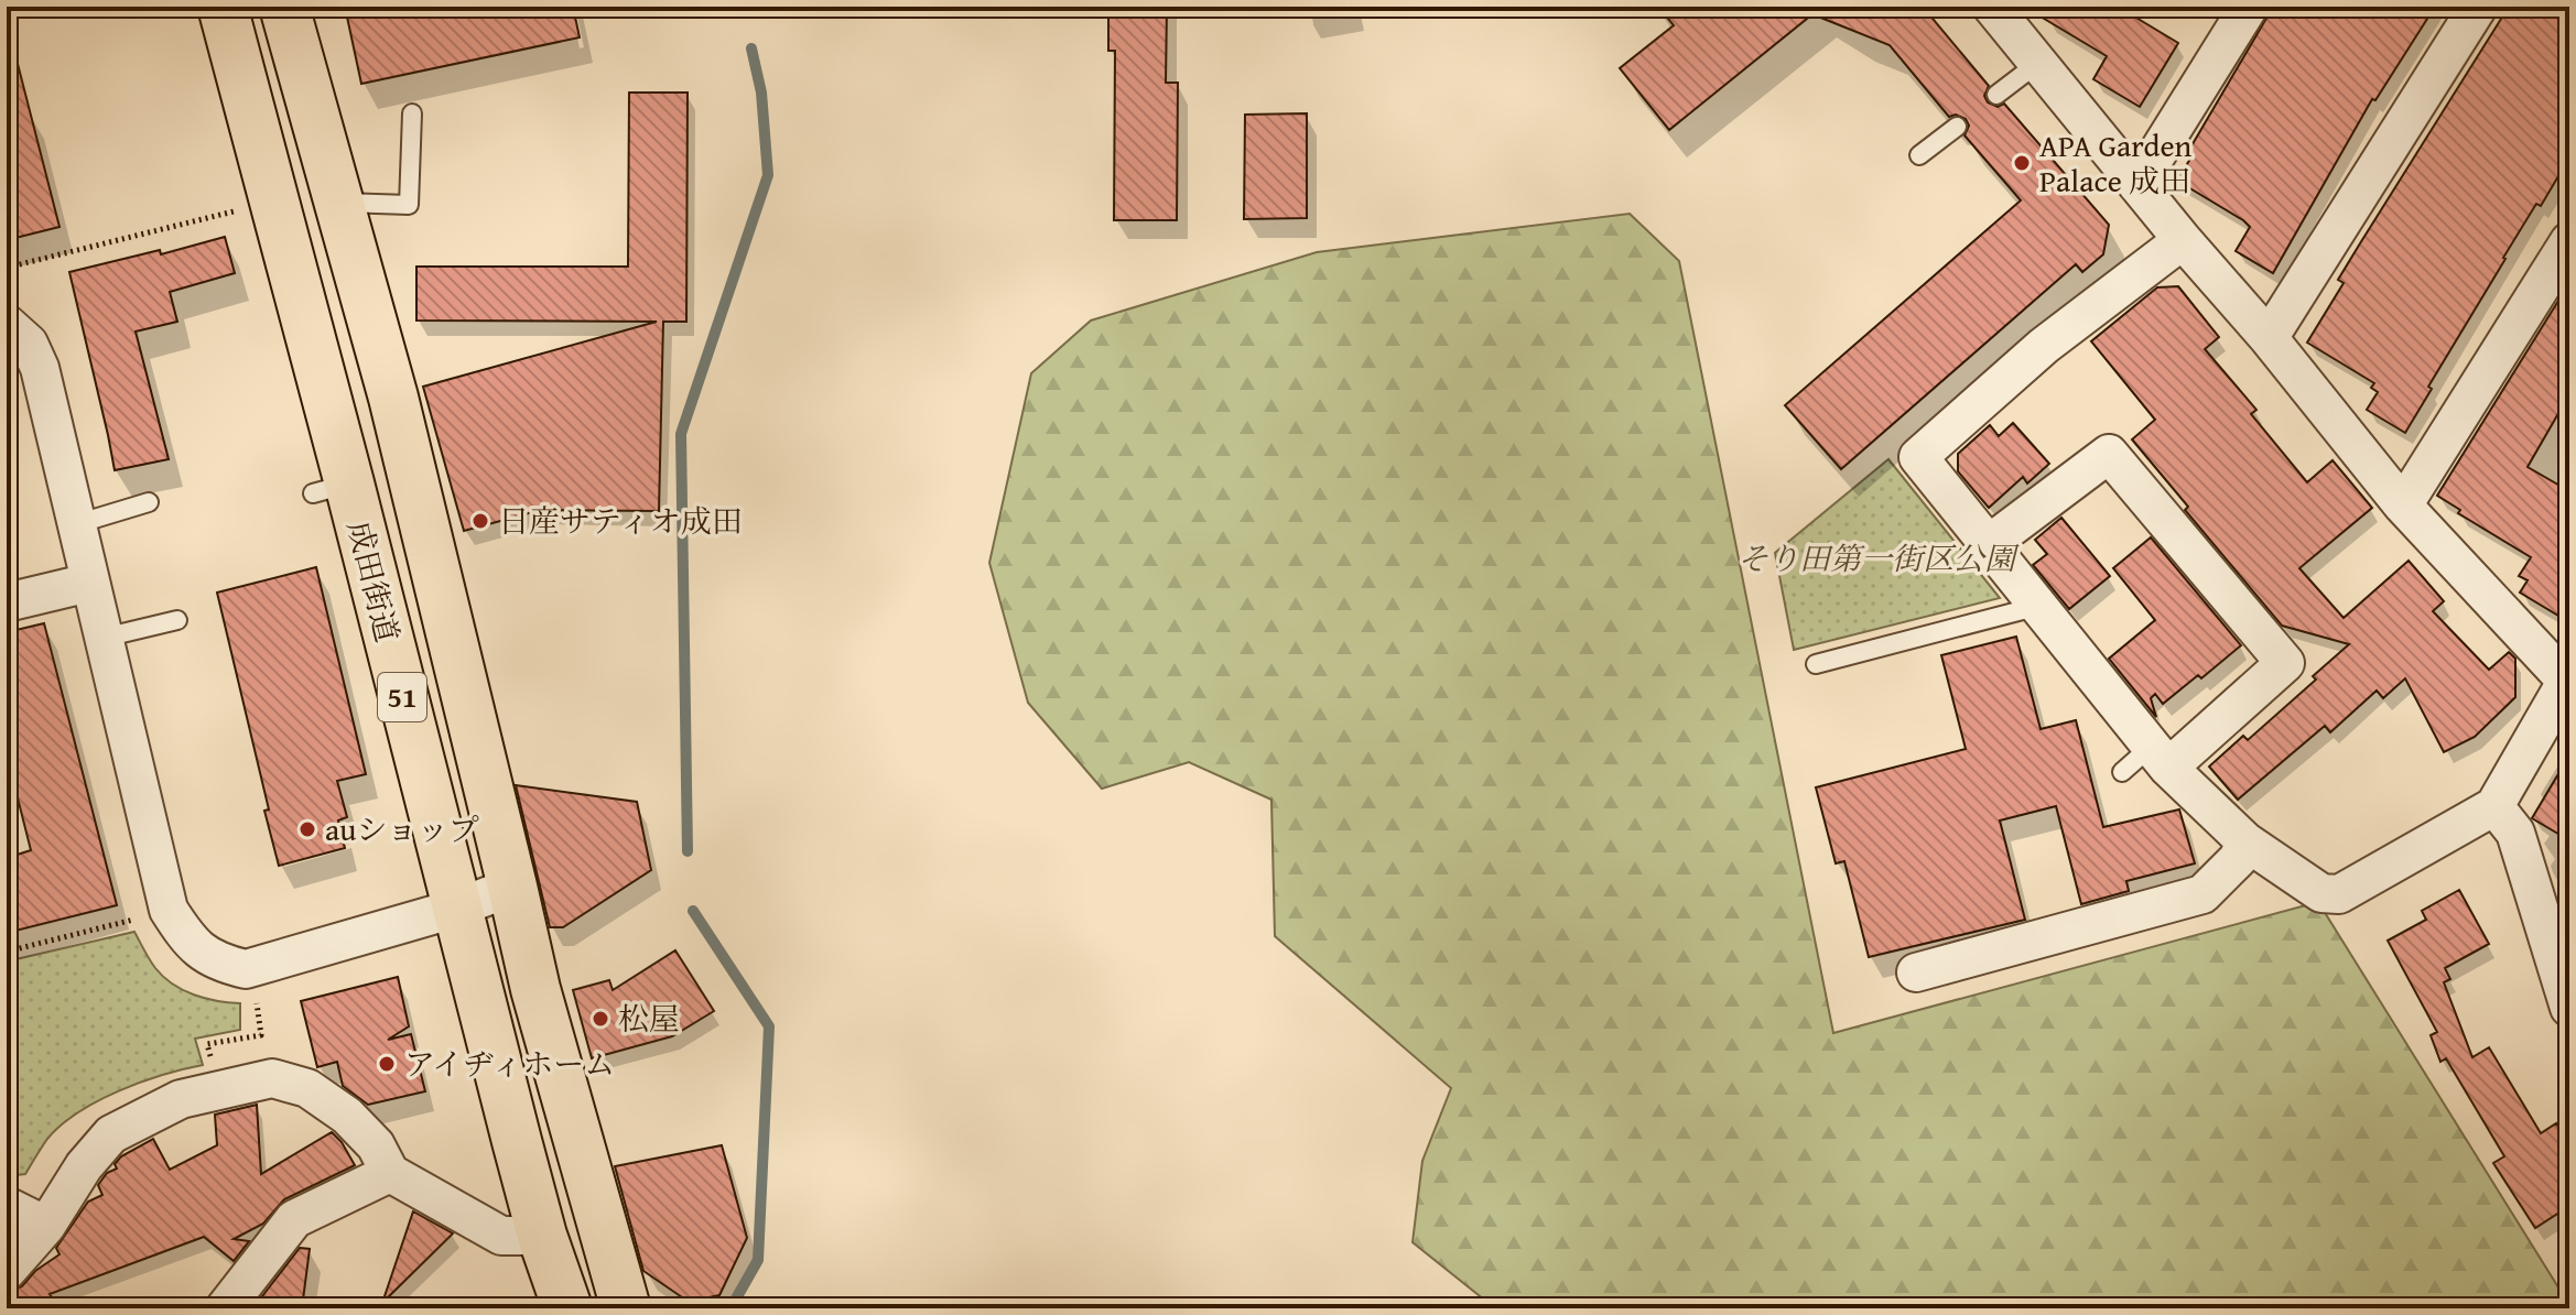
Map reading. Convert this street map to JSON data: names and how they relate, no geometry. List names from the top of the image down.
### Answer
{
  "streets": {
    "highway": ["成田街道", "51"]
  },
  "parks": ["そり田第一街区公園"],
  "places": [
    "APA Garden Palace 成田",
    "日産サティオ成田",
    "auショップ",
    "松屋",
    "アイヂィホーム"
  ]
}
